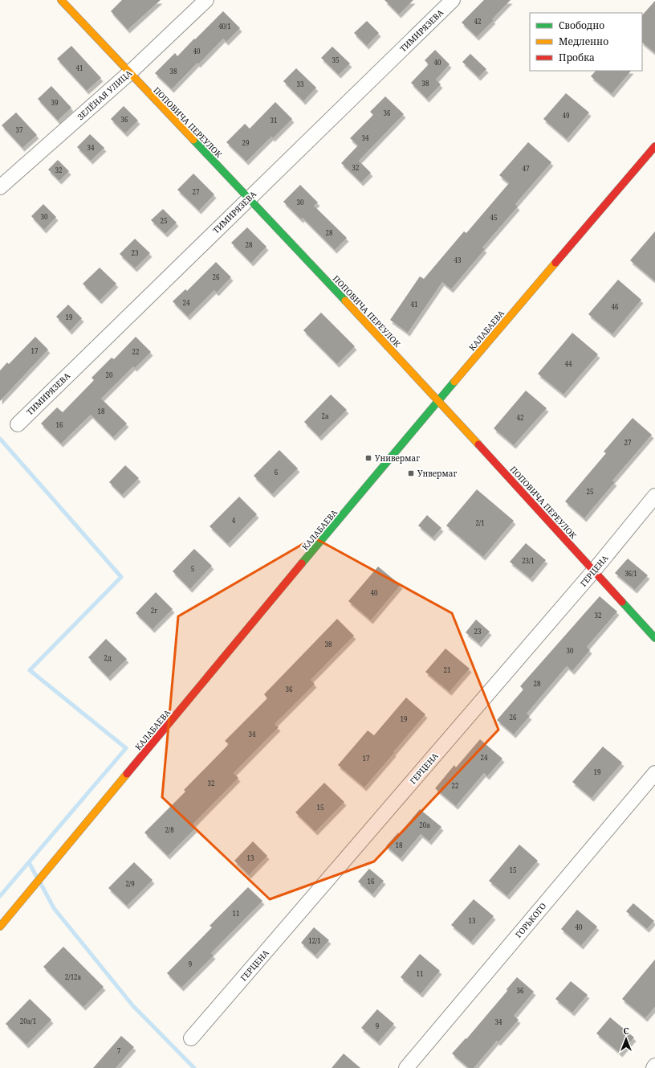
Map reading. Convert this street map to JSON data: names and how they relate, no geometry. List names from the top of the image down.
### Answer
{
  "streets": {
    "street": [
      "ТИМИРЯЗЕВА",
      "ЗЕЛЁНАЯ УЛИЦА",
      "ПОПОВИЧА ПЕРЕУЛОК",
      "КАЛАБАЕВА",
      "ГЕРЦЕНА",
      "ГОРЬКОГО"
    ]
  },
  "crossings": [
    ["ТИМИРЯЗЕВА", "ПОПОВИЧА ПЕРЕУЛОК"],
    ["ЗЕЛЁНАЯ УЛИЦА", "ПОПОВИЧА ПЕРЕУЛОК"],
    ["ПОПОВИЧА ПЕРЕУЛОК", "КАЛАБАЕВА"],
    ["ПОПОВИЧА ПЕРЕУЛОК", "ГЕРЦЕНА"]
  ],
  "places": {
    "transit": ["Универмаг", "Унвермаг"]
  },
  "house_numbers": [
    "42",
    "40/1",
    "40",
    "35",
    "40",
    "41",
    "38",
    "38",
    "33",
    "39",
    "36",
    "49",
    "36",
    "31",
    "37",
    "34",
    "29",
    "34",
    "32",
    "47",
    "32",
    "27",
    "30",
    "30",
    "45",
    "25",
    "28",
    "28",
    "23",
    "43",
    "26",
    "24",
    "41",
    "46",
    "19",
    "17",
    "22",
    "44",
    "20",
    "18",
    "2а",
    "42",
    "16",
    "27",
    "6",
    "25",
    "4",
    "2/1",
    "23/1",
    "5",
    "36/1",
    "40",
    "2г",
    "32",
    "23",
    "38",
    "30",
    "2д",
    "21",
    "28",
    "36",
    "26",
    "19",
    "34",
    "24",
    "17",
    "19",
    "32",
    "22",
    "15",
    "20а",
    "2/8",
    "18",
    "13",
    "15",
    "16",
    "2/9",
    "11",
    "13",
    "40",
    "12/1",
    "9",
    "11",
    "2/12а",
    "36",
    "20а/1",
    "34",
    "9",
    "7"
  ],
  "legend": ["Свободно", "Медленно", "Пробка"],
  "north": "top"
}
